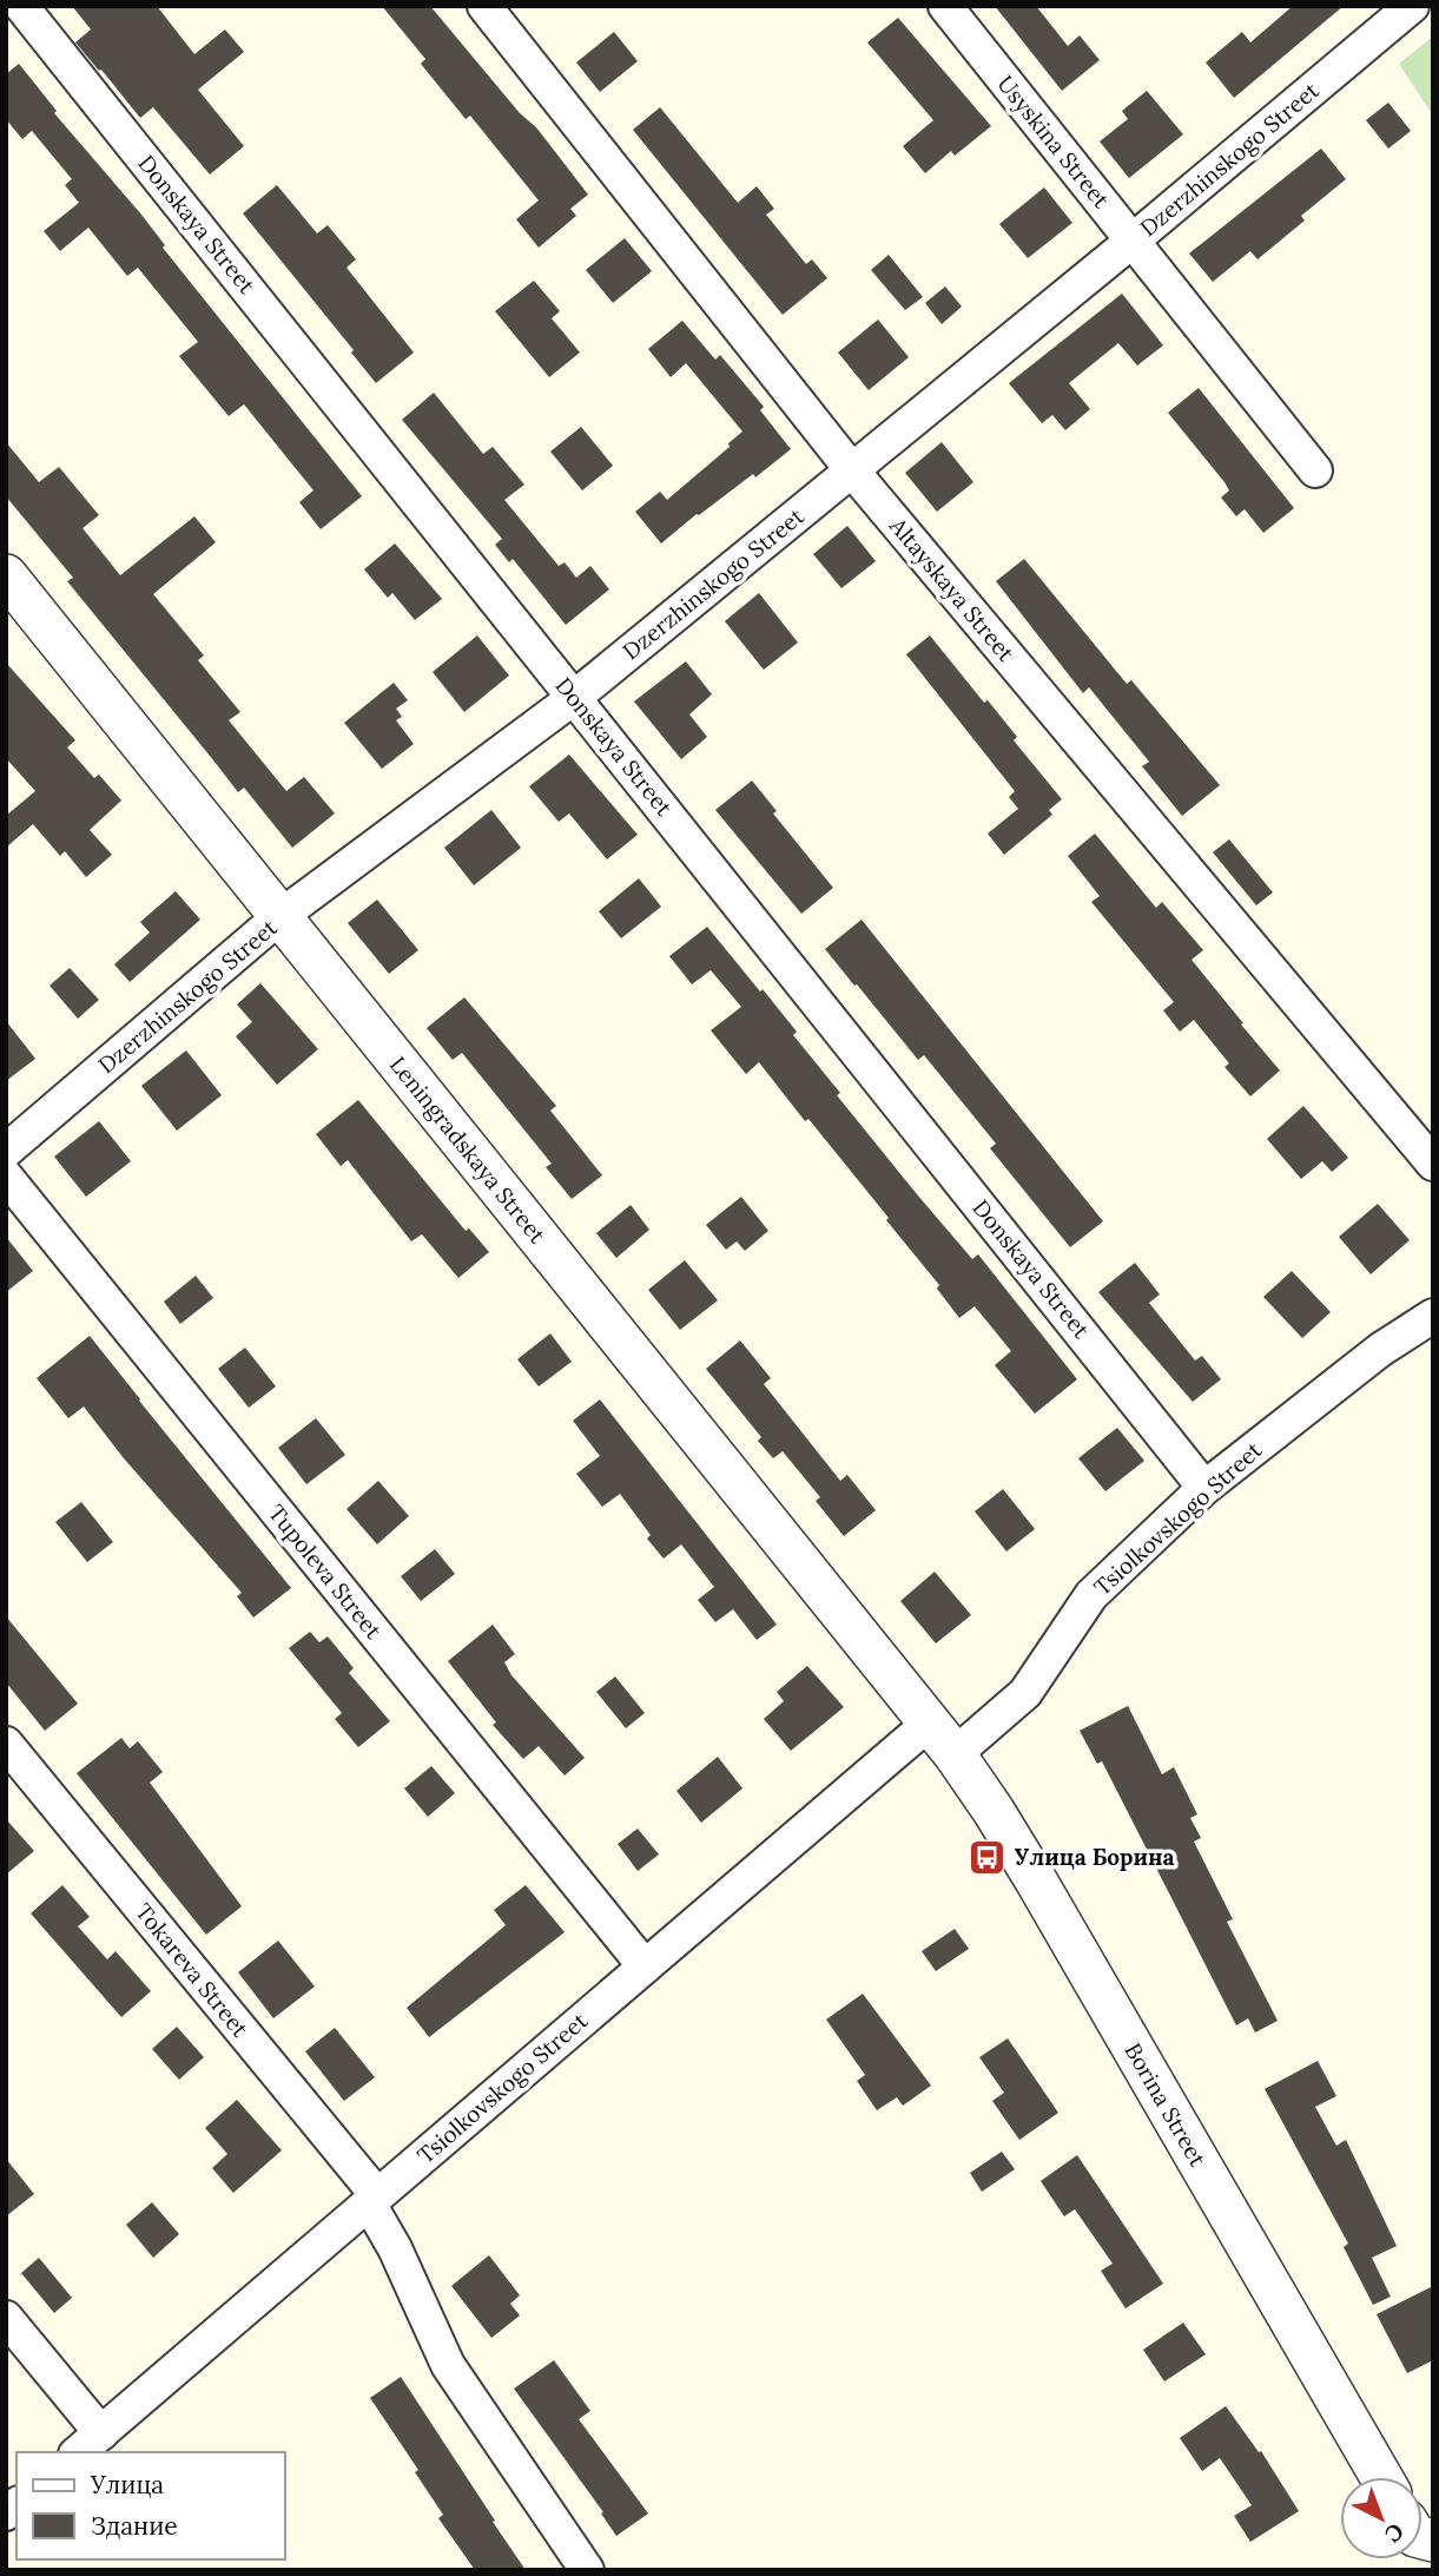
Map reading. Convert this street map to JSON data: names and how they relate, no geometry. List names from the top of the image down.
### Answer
{
  "streets": {
    "street": [
      "Usyskina Street",
      "Dzerzhinskogo Street",
      "Donskaya Street",
      "Altayskaya Street",
      "Leningradskaya Street",
      "Tsiolkovskogo Street",
      "Tupoleva Street",
      "Tokareva Street",
      "Borina Street"
    ]
  },
  "crossings": [
    ["Usyskina Street", "Dzerzhinskogo Street"],
    ["Dzerzhinskogo Street", "Donskaya Street"],
    ["Dzerzhinskogo Street", "Altayskaya Street"],
    ["Dzerzhinskogo Street", "Leningradskaya Street"],
    ["Donskaya Street", "Tsiolkovskogo Street"],
    ["Leningradskaya Street", "Tsiolkovskogo Street"],
    ["Leningradskaya Street", "Borina Street"],
    ["Tsiolkovskogo Street", "Tupoleva Street"],
    ["Tsiolkovskogo Street", "Tokareva Street"],
    ["Tsiolkovskogo Street", "Borina Street"]
  ],
  "places": {
    "bus stop": ["Улица Борина"]
  },
  "legend": ["Улица", "Здание"],
  "north": "bottom right"
}
